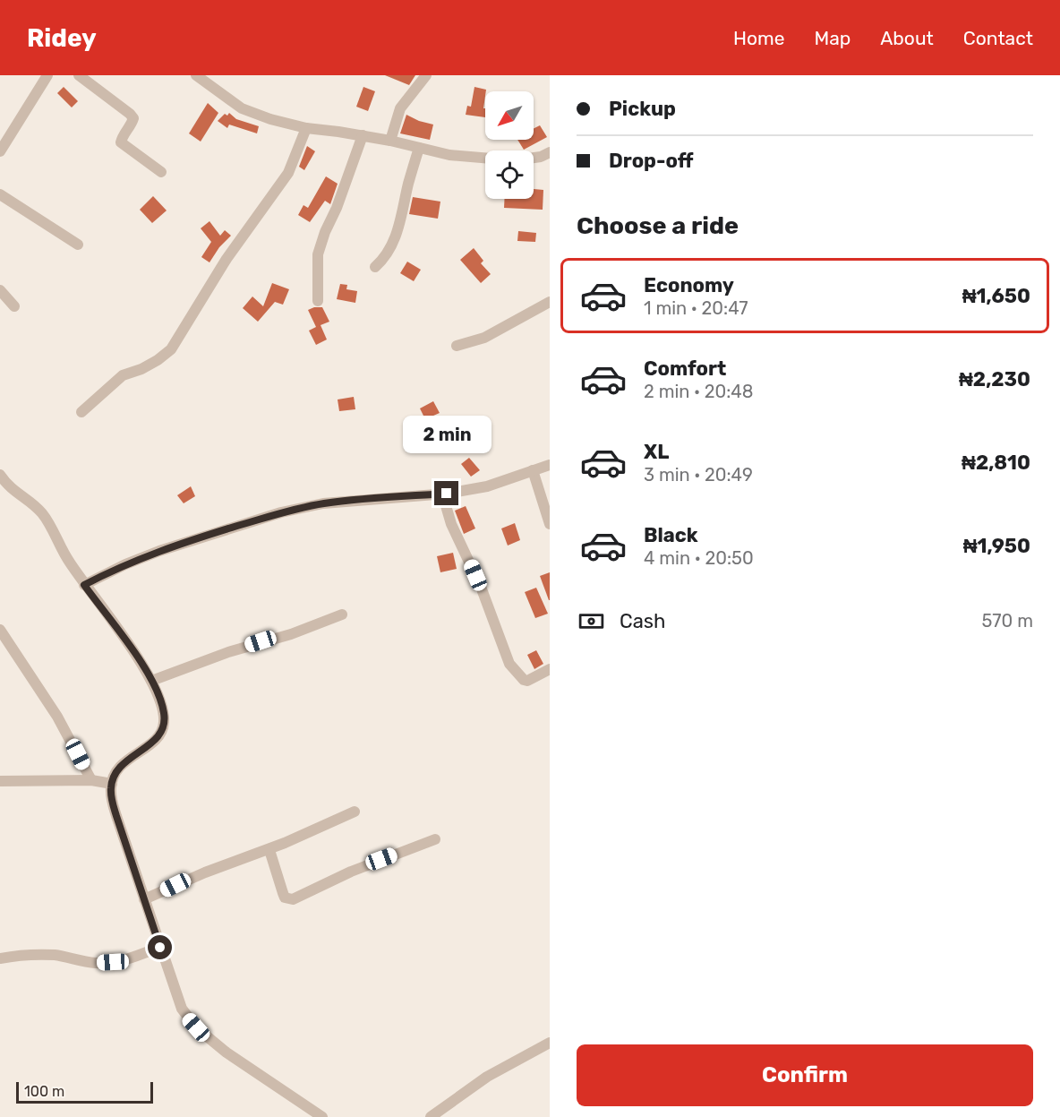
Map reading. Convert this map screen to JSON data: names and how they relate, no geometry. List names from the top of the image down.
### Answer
{
  "scale_bar": "100 m",
  "north": "bottom left",
  "page": {
    "header": "Ridey",
    "nav": [
      "Home",
      "Map",
      "About",
      "Contact"
    ],
    "banner": ["Pickup", "Drop-off"],
    "heading": "Choose a ride",
    "list": [
      {
        "name": "Economy",
        "note": "1 min · 20:47",
        "value": "₦1,650"
      },
      {
        "name": "Comfort",
        "note": "2 min · 20:48",
        "value": "₦2,230"
      },
      {
        "name": "XL",
        "note": "3 min · 20:49",
        "value": "₦2,810"
      },
      {
        "name": "Black",
        "note": "4 min · 20:50",
        "value": "₦1,950"
      }
    ],
    "bubble": "2 min",
    "pay": ["Cash", "570 m"],
    "buttons": "Confirm",
    "scale": "100 m"
  }
}
